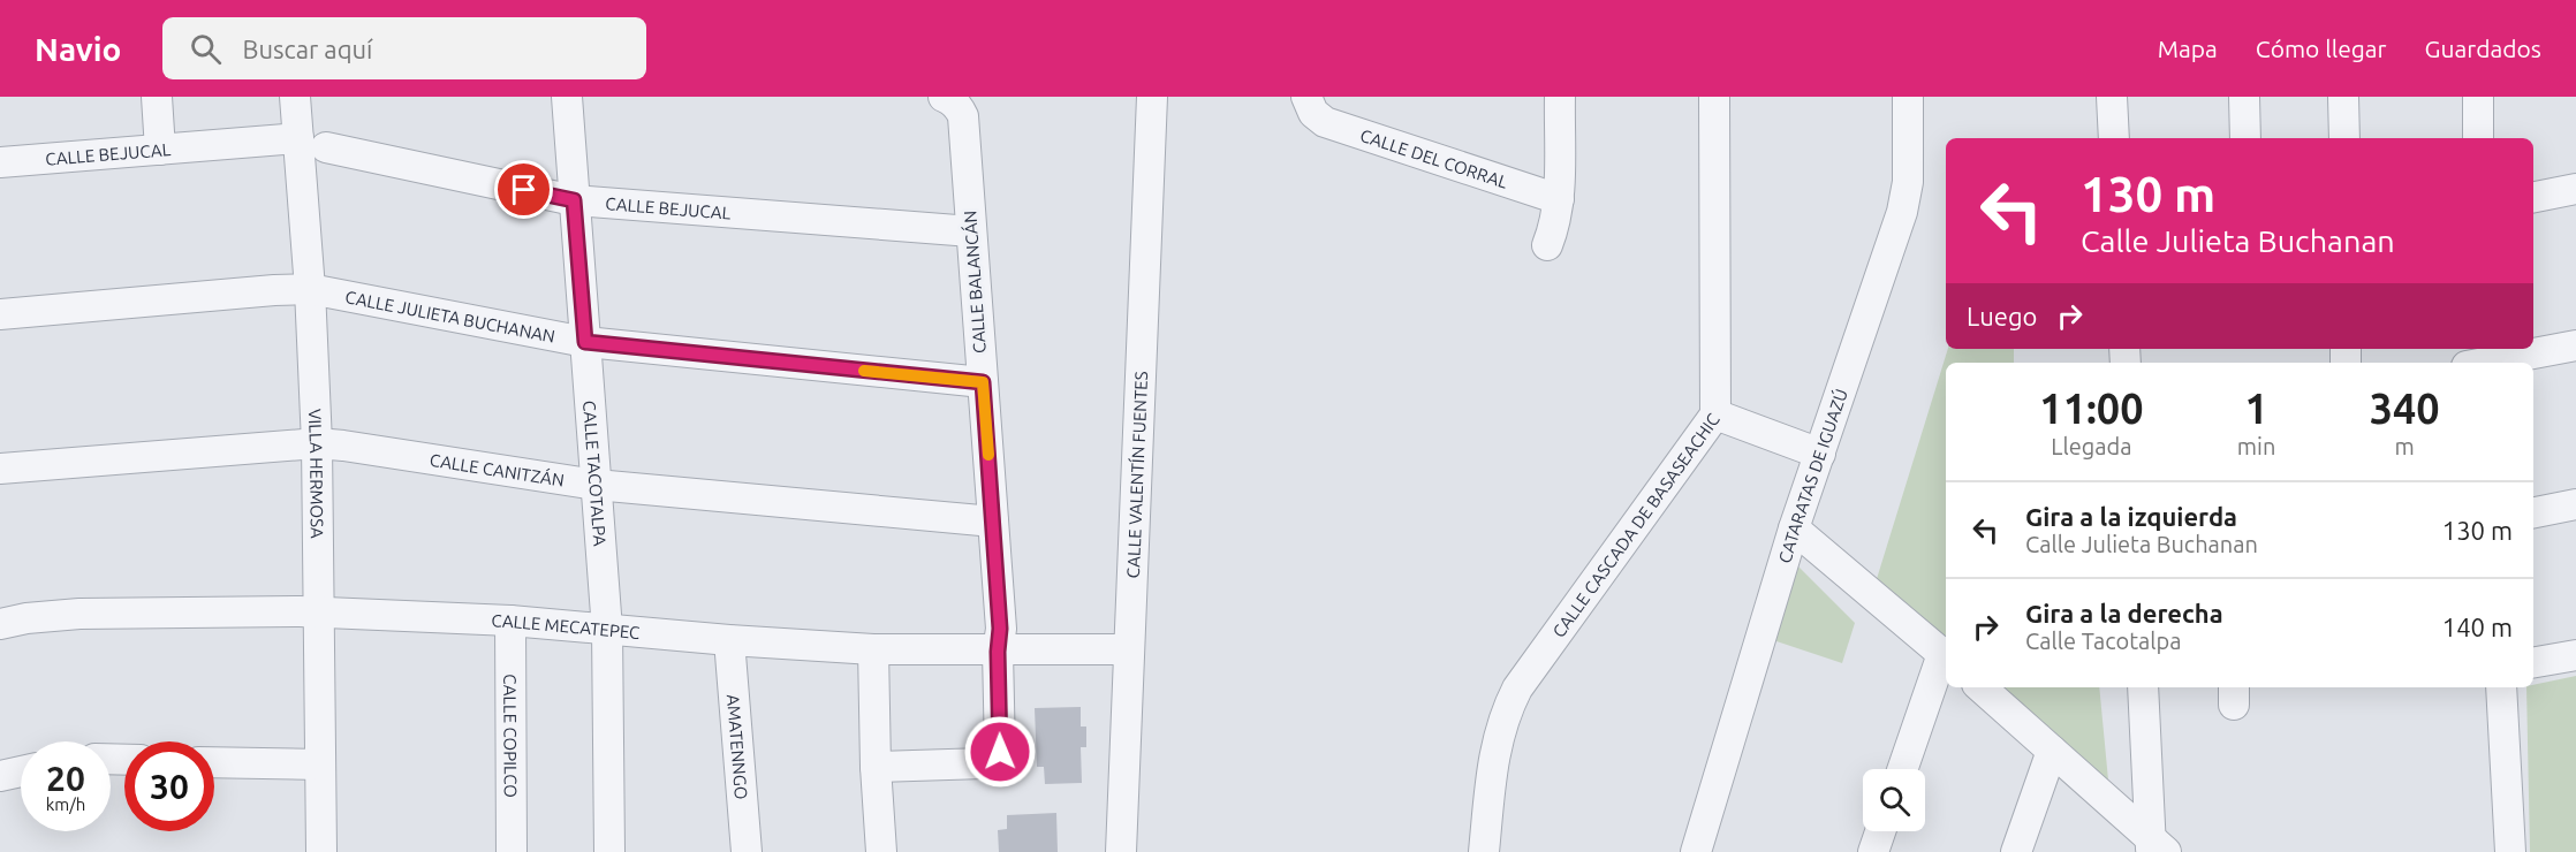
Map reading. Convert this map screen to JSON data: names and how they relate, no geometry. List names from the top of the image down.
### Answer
{
  "streets": {
    "street": [
      "CALLE BEJUCAL",
      "CALLE DEL CORRAL",
      "CALLE BALANCÁN",
      "CALLE JULIETA BUCHANAN",
      "CALLE CANITZÁN",
      "VILLA HERMOSA",
      "CALLE TACOTALPA",
      "CALLE VALENTÍN FUENTES",
      "CATARATAS DE IGUAZÚ",
      "CALLE CASCADA DE BASASEACHIC",
      "CALLE MECATEPEC",
      "CALLE COPILCO",
      "AMATENNGO"
    ]
  },
  "crossings": [
    ["CALLE BEJUCAL", "CALLE BALANCÁN"],
    ["CALLE BEJUCAL", "VILLA HERMOSA"],
    ["CALLE BEJUCAL", "CALLE TACOTALPA"],
    ["CALLE BALANCÁN", "CALLE JULIETA BUCHANAN"],
    ["CALLE BALANCÁN", "CALLE CANITZÁN"],
    ["CALLE BALANCÁN", "CALLE MECATEPEC"],
    ["CALLE JULIETA BUCHANAN", "VILLA HERMOSA"],
    ["CALLE JULIETA BUCHANAN", "CALLE TACOTALPA"],
    ["CALLE CANITZÁN", "VILLA HERMOSA"],
    ["CALLE CANITZÁN", "CALLE TACOTALPA"],
    ["VILLA HERMOSA", "CALLE MECATEPEC"],
    ["CALLE TACOTALPA", "CALLE MECATEPEC"],
    ["CALLE VALENTÍN FUENTES", "CALLE MECATEPEC"],
    ["CALLE MECATEPEC", "CALLE COPILCO"],
    ["CALLE MECATEPEC", "AMATENNGO"]
  ],
  "page": {
    "header": "Navio",
    "search": "Buscar aquí",
    "nav": ["Mapa", "Cómo llegar", "Guardados"],
    "turn": ["130 m", "Calle Julieta Buchanan"],
    "then": "Luego",
    "eta": [
      "11:00",
      "Llegada",
      "1",
      "min",
      "340",
      "m"
    ],
    "list": [
      {
        "name": "Gira a la izquierda",
        "note": "Calle Julieta Buchanan",
        "value": "130 m"
      },
      {
        "name": "Gira a la derecha",
        "note": "Calle Tacotalpa",
        "value": "140 m"
      }
    ],
    "speed": "20 km/h",
    "limit": "30"
  }
}
